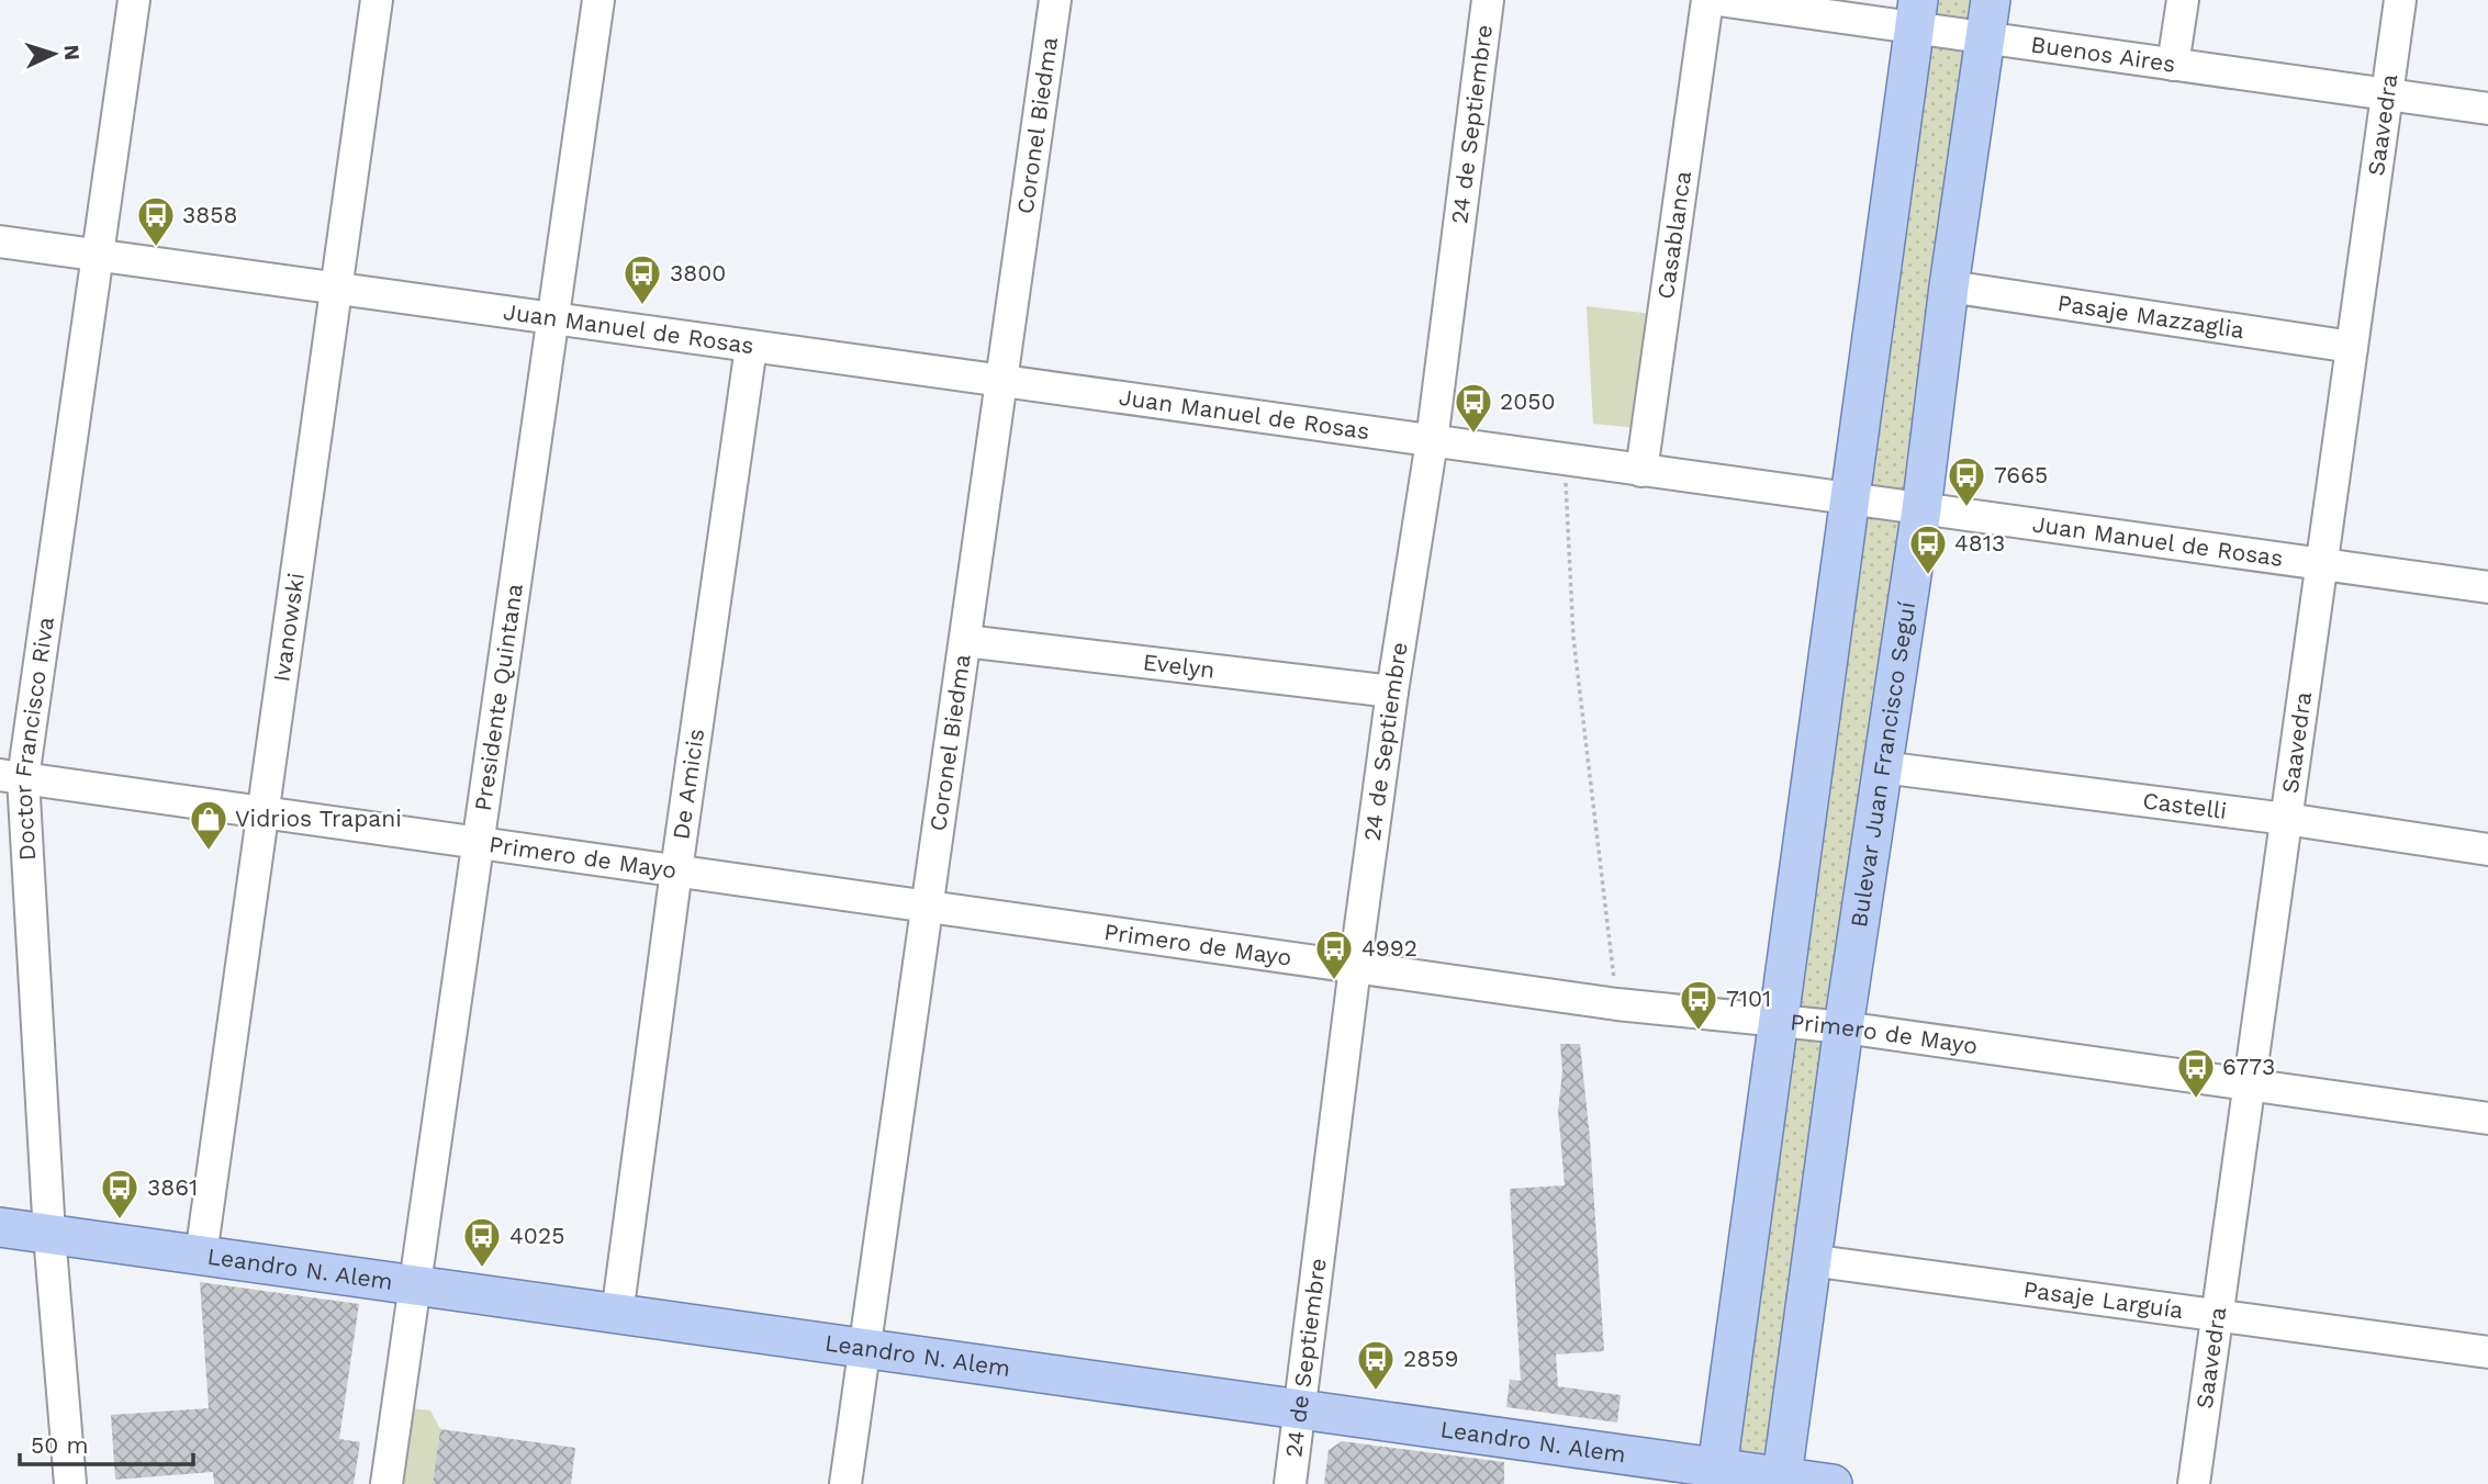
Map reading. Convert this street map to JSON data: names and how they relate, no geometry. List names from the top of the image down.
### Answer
{
  "streets": {
    "main road": ["Bulevar Juan Francisco Seguí", "Leandro N. Alem"],
    "street": [
      "Buenos Aires",
      "24 de Septiembre",
      "Saavedra",
      "Coronel Biedma",
      "Casablanca",
      "Pasaje Mazzaglia",
      "Juan Manuel de Rosas",
      "Ivanowski",
      "Evelyn",
      "Presidente Quintana",
      "Doctor Francisco Riva",
      "De Amicis",
      "Castelli",
      "Primero de Mayo",
      "Pasaje Larguía"
    ]
  },
  "crossings": [
    ["Buenos Aires", "Saavedra"],
    ["Buenos Aires", "Bulevar Juan Francisco Seguí"],
    ["24 de Septiembre", "Juan Manuel de Rosas"],
    ["24 de Septiembre", "Evelyn"],
    ["24 de Septiembre", "Primero de Mayo"],
    ["24 de Septiembre", "Leandro N. Alem"],
    ["Saavedra", "Pasaje Mazzaglia"],
    ["Saavedra", "Juan Manuel de Rosas"],
    ["Saavedra", "Castelli"],
    ["Saavedra", "Primero de Mayo"],
    ["Saavedra", "Pasaje Larguía"],
    ["Coronel Biedma", "Juan Manuel de Rosas"],
    ["Coronel Biedma", "Evelyn"],
    ["Coronel Biedma", "Primero de Mayo"],
    ["Coronel Biedma", "Leandro N. Alem"],
    ["Casablanca", "Juan Manuel de Rosas"],
    ["Pasaje Mazzaglia", "Bulevar Juan Francisco Seguí"],
    ["Juan Manuel de Rosas", "Ivanowski"],
    ["Juan Manuel de Rosas", "Presidente Quintana"],
    ["Juan Manuel de Rosas", "Doctor Francisco Riva"],
    ["Juan Manuel de Rosas", "Bulevar Juan Francisco Seguí"],
    ["Juan Manuel de Rosas", "De Amicis"],
    ["Ivanowski", "Primero de Mayo"],
    ["Ivanowski", "Leandro N. Alem"],
    ["Presidente Quintana", "Primero de Mayo"],
    ["Presidente Quintana", "Leandro N. Alem"],
    ["Doctor Francisco Riva", "Primero de Mayo"],
    ["Doctor Francisco Riva", "Leandro N. Alem"],
    ["Bulevar Juan Francisco Seguí", "Castelli"],
    ["Bulevar Juan Francisco Seguí", "Primero de Mayo"],
    ["Bulevar Juan Francisco Seguí", "Leandro N. Alem"],
    ["Bulevar Juan Francisco Seguí", "Pasaje Larguía"],
    ["De Amicis", "Primero de Mayo"],
    ["De Amicis", "Leandro N. Alem"]
  ],
  "places": {
    "bus stop": [
      "3858",
      "3800",
      "2050",
      "7665",
      "4813",
      "4992",
      "7101",
      "6773",
      "3861",
      "4025",
      "2859"
    ],
    "shop": ["Vidrios Trapani"]
  },
  "scale_bar": "50 m",
  "north": "right"
}
